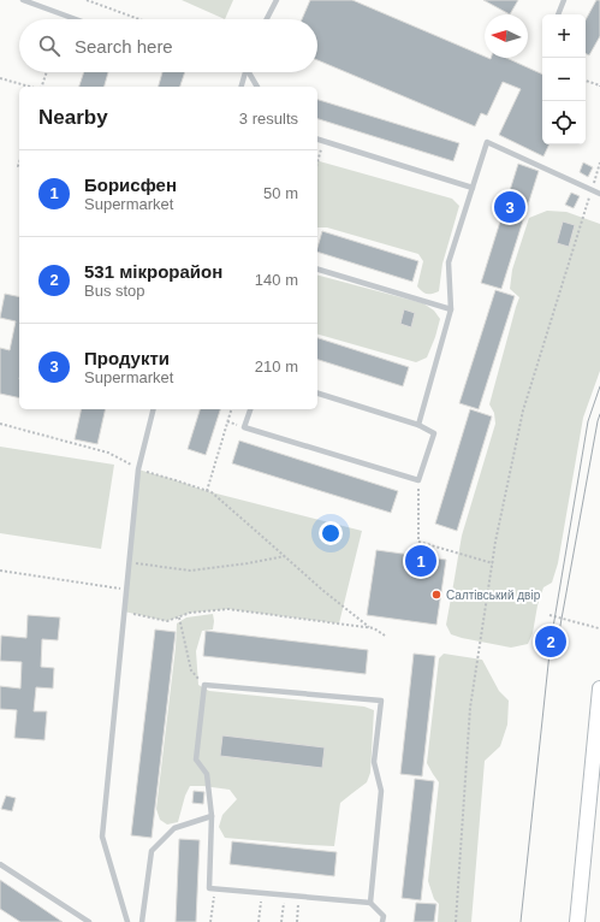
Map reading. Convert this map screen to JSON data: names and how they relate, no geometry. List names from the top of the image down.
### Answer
{
  "places": ["Салтівський двір"],
  "north": "left",
  "page": {
    "map_buttons": ["+", "−"],
    "search": "Search here",
    "heading": ["Nearby", "3 results"],
    "list": [
      {
        "mark": "1",
        "name": "Борисфен",
        "note": "Supermarket",
        "value": "50 m"
      },
      {
        "mark": "2",
        "name": "531 мікрорайон",
        "note": "Bus stop",
        "value": "140 m"
      },
      {
        "mark": "3",
        "name": "Продукти",
        "note": "Supermarket",
        "value": "210 m"
      }
    ],
    "pins": ["3", "1", "2"]
  }
}
